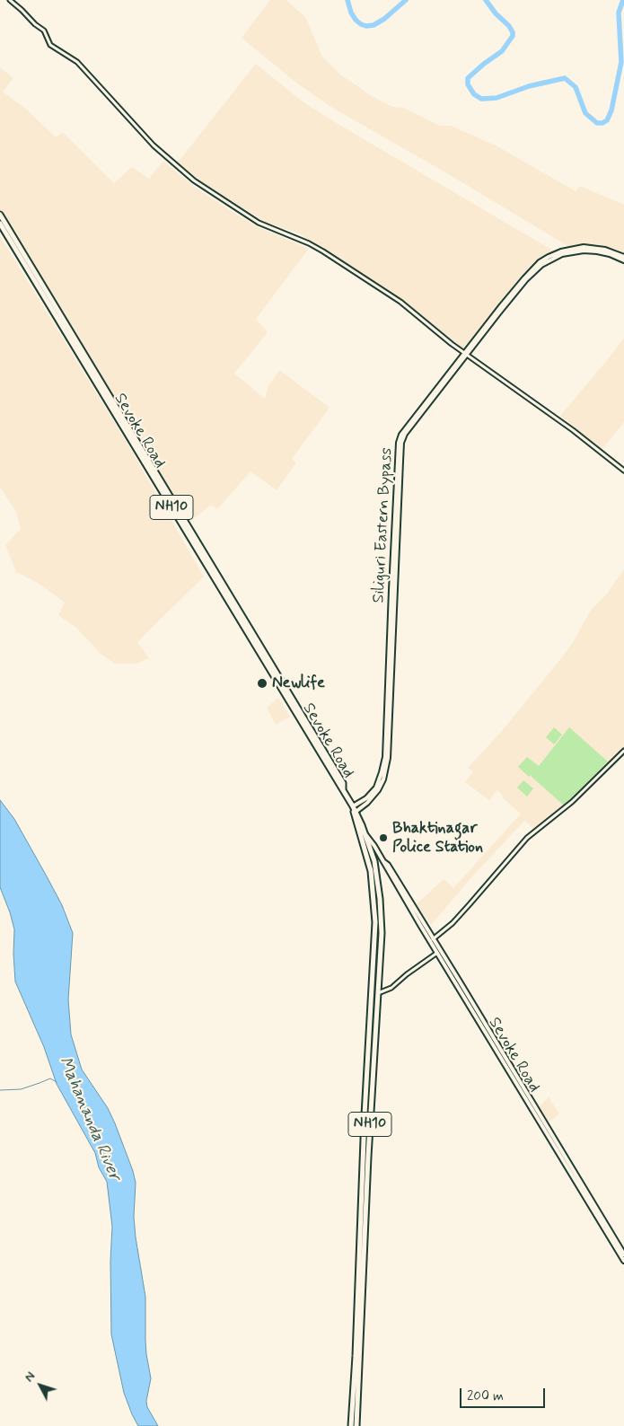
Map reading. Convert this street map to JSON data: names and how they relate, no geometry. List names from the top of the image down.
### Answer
{
  "streets": {
    "highway": ["Sevoke Road", "NH10"],
    "main road": ["Siliguri Eastern Bypass"]
  },
  "crossings": [
    ["Sevoke Road", "NH10"],
    ["NH10", "Siliguri Eastern Bypass"]
  ],
  "water": ["Mahananda River"],
  "places": ["Newlife", "Bhaktinagar Police Station"],
  "scale_bar": "200 m",
  "north": "top left"
}
